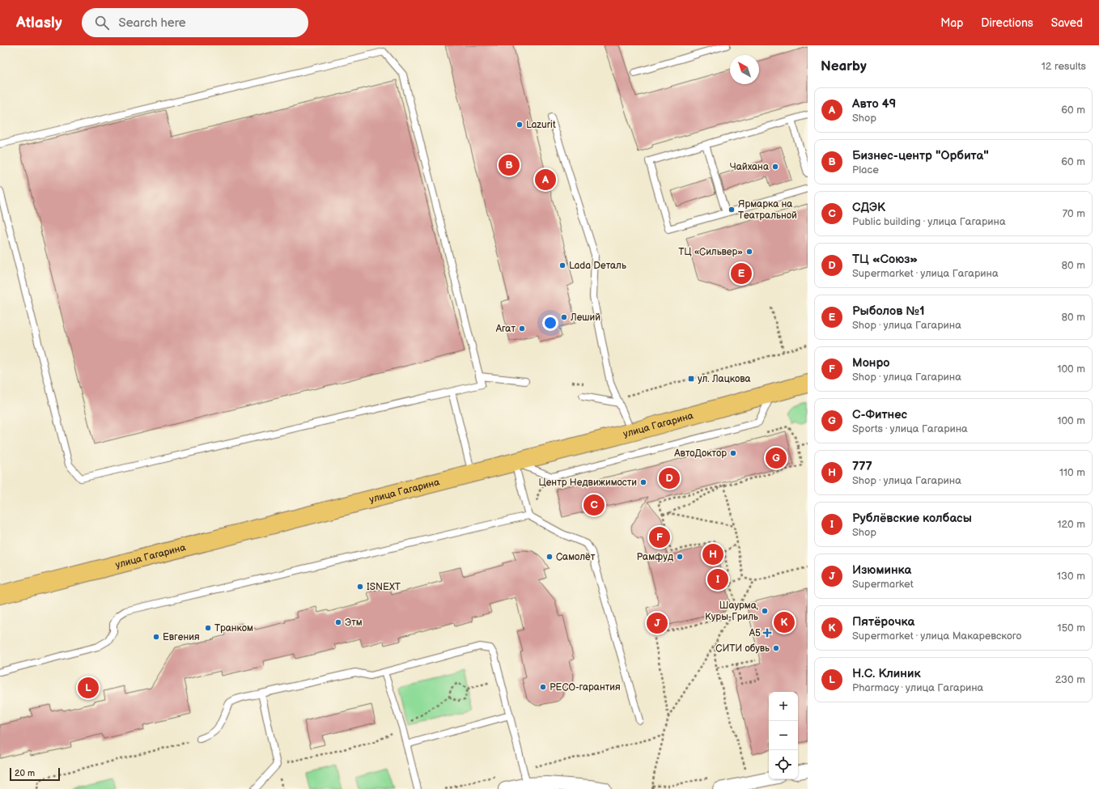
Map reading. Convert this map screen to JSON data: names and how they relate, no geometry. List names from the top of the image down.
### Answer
{
  "streets": {
    "main road": ["улица Гагарина"]
  },
  "places": {
    "other": [
      "Lazurit",
      "Чайхана",
      "Ярмарка на Театральной",
      "ТЦ «Сильвер»",
      "Lada Dеталь",
      "Леший",
      "Агат",
      "АвтоДоктор",
      "Центр Недвижимости",
      "Самолёт",
      "Рамфуд",
      "ISNEXT",
      "Шаурма, Куры-Гриль",
      "Этм",
      "Транком",
      "Евгения",
      "СИТИ обувь",
      "РЕСО-гарантия"
    ],
    "transit": ["ул. Лацкова"],
    "health": ["А5"]
  },
  "scale_bar": "20 m",
  "north": "top left",
  "page": {
    "header": "Atlasly",
    "search": "Search here",
    "nav": ["Map", "Directions", "Saved"],
    "heading": ["Nearby", "12 results"],
    "list": [
      {
        "mark": "A",
        "name": "Авто 49",
        "note": "Shop",
        "value": "60 m"
      },
      {
        "mark": "B",
        "name": "Бизнес-центр \"Орбита\"",
        "note": "Place",
        "value": "60 m"
      },
      {
        "mark": "C",
        "name": "СДЭК",
        "note": "Public building · улица Гагарина",
        "value": "70 m"
      },
      {
        "mark": "D",
        "name": "ТЦ «Союз»",
        "note": "Supermarket · улица Гагарина",
        "value": "80 m"
      },
      {
        "mark": "E",
        "name": "Рыболов №1",
        "note": "Shop · улица Гагарина",
        "value": "80 m"
      },
      {
        "mark": "F",
        "name": "Монро",
        "note": "Shop · улица Гагарина",
        "value": "100 m"
      },
      {
        "mark": "G",
        "name": "С-Фитнес",
        "note": "Sports · улица Гагарина",
        "value": "100 m"
      },
      {
        "mark": "H",
        "name": "777",
        "note": "Shop · улица Гагарина",
        "value": "110 m"
      },
      {
        "mark": "I",
        "name": "Рублёвские колбасы",
        "note": "Shop",
        "value": "120 m"
      },
      {
        "mark": "J",
        "name": "Изюминка",
        "note": "Supermarket",
        "value": "130 m"
      },
      {
        "mark": "K",
        "name": "Пятёрочка",
        "note": "Supermarket · улица Макаревского",
        "value": "150 m"
      },
      {
        "mark": "L",
        "name": "Н.С. Клиник",
        "note": "Pharmacy · улица Гагарина",
        "value": "230 m"
      }
    ],
    "pins": [
      "B",
      "A",
      "E",
      "G",
      "D",
      "C",
      "F",
      "H",
      "I",
      "K",
      "J",
      "L"
    ],
    "map_buttons": ["+", "−"],
    "scale": "20 m"
  }
}
